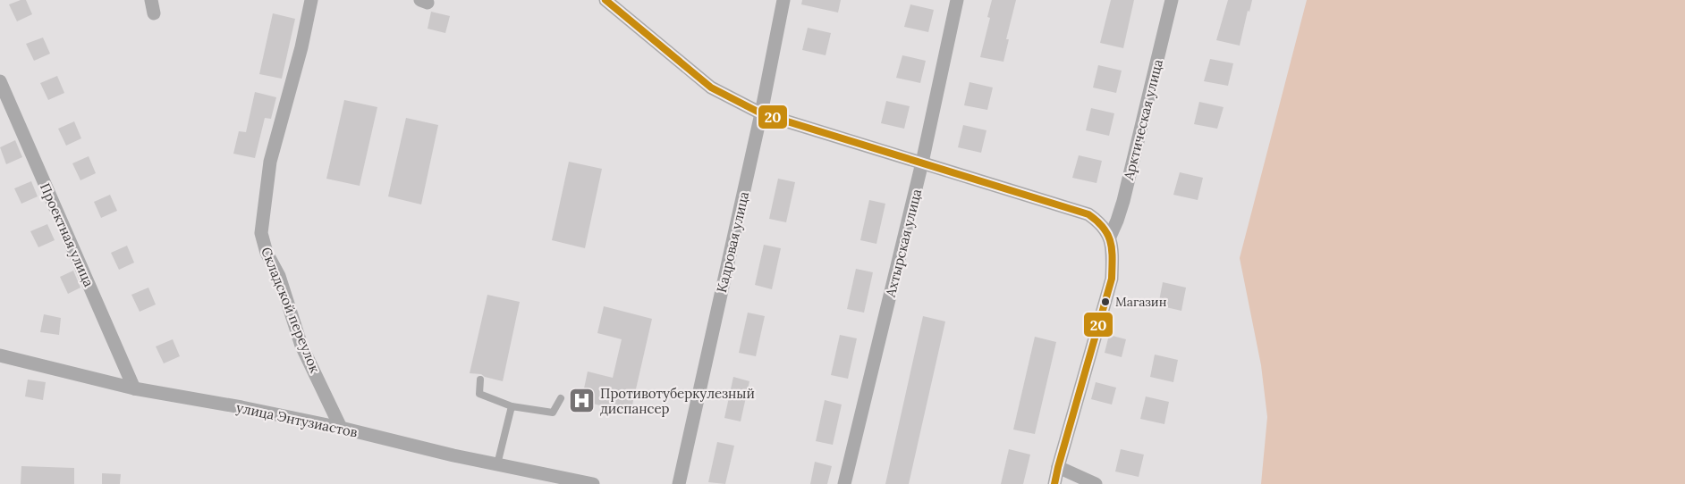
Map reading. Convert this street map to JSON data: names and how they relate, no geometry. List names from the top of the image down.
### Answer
{
  "streets": {
    "street": [
      "Арктическая улица",
      "Проектная улица",
      "Кадровая улица",
      "Ахтырская улица",
      "Складской переулок",
      "улица Энтузиастов"
    ]
  },
  "crossings": [
    ["Проектная улица", "улица Энтузиастов"],
    ["Складской переулок", "улица Энтузиастов"]
  ],
  "places": {
    "other": ["Магазин"],
    "hospital": ["Противотуберкулезный диспансер"]
  },
  "lines": ["transit line 20"]
}
